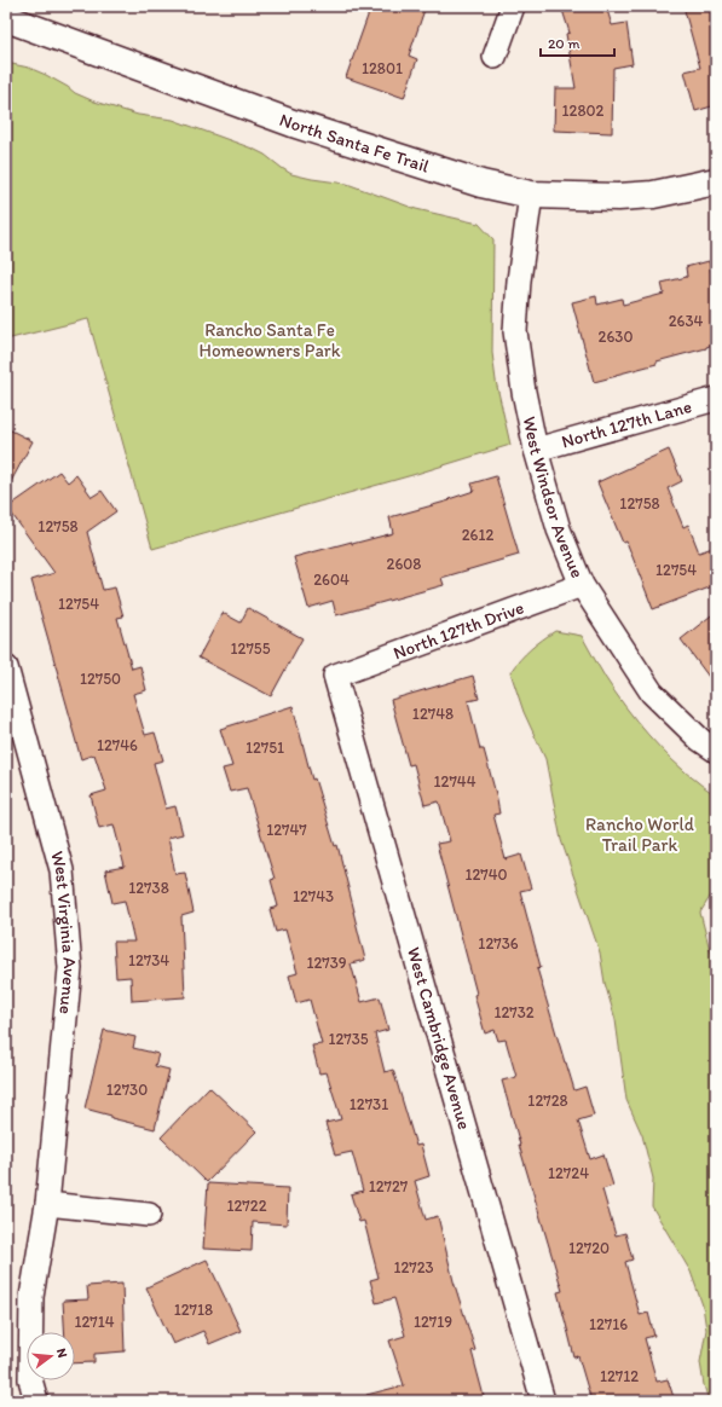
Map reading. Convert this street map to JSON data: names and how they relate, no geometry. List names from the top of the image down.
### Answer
{
  "streets": {
    "street": [
      "North Santa Fe Trail",
      "North 127th Lane",
      "West Windsor Avenue",
      "North 127th Drive",
      "West Virginia Avenue",
      "West Cambridge Avenue"
    ]
  },
  "crossings": [
    ["North Santa Fe Trail", "West Windsor Avenue"],
    ["North 127th Lane", "West Windsor Avenue"],
    ["West Windsor Avenue", "North 127th Drive"],
    ["North 127th Drive", "West Cambridge Avenue"]
  ],
  "parks": ["Rancho Santa Fe Homeowners Park", "Rancho World Trail Park"],
  "house_numbers": [
    "12801",
    "12802",
    "2634",
    "2630",
    "12758",
    "12758",
    "2612",
    "2608",
    "12754",
    "2604",
    "12754",
    "12755",
    "12750",
    "12748",
    "12746",
    "12751",
    "12744",
    "12747",
    "12740",
    "12738",
    "12743",
    "12736",
    "12734",
    "12739",
    "12732",
    "12735",
    "12730",
    "12728",
    "12731",
    "12724",
    "12727",
    "12722",
    "12720",
    "12723",
    "12718",
    "12714",
    "12719",
    "12716",
    "12712"
  ],
  "scale_bar": "20 m",
  "north": "right"
}
